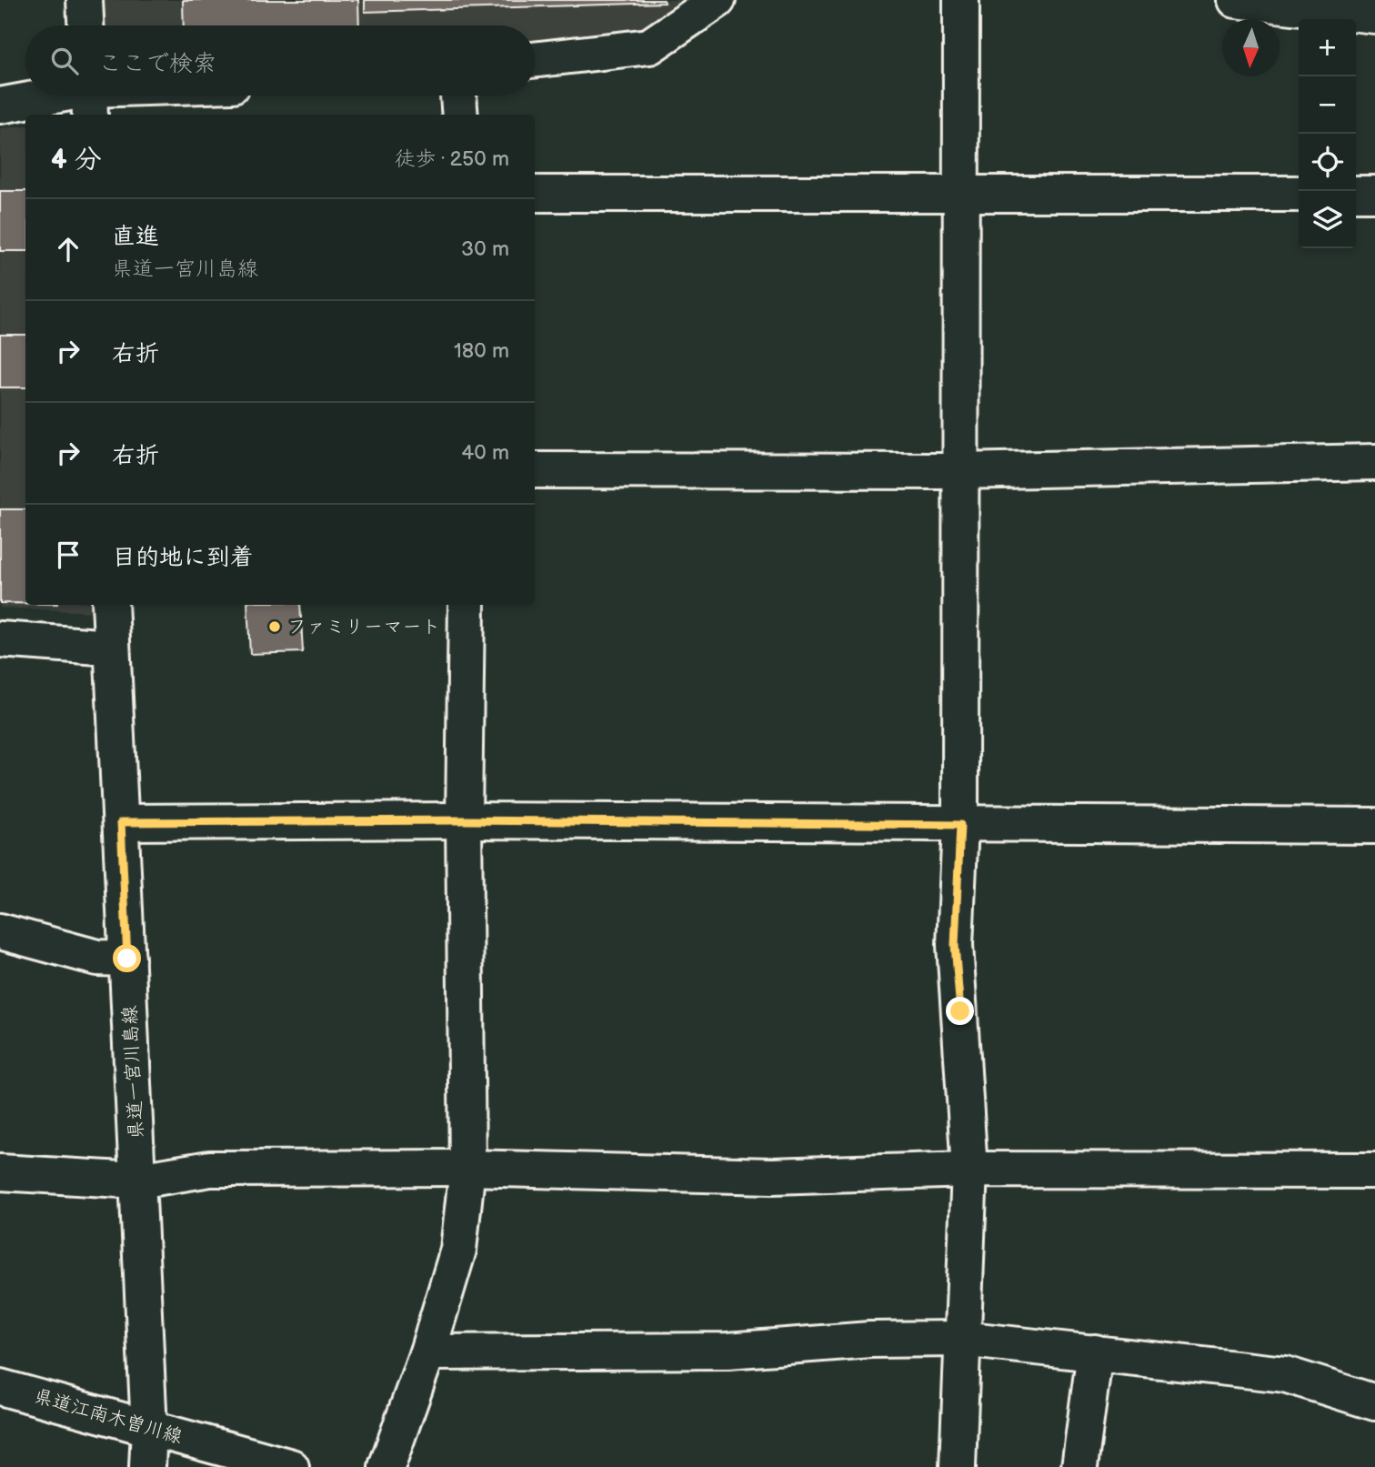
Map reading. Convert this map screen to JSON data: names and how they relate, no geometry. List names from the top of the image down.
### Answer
{
  "streets": {
    "street": ["県道一宮川島線", "県道江南木曽川線"]
  },
  "crossings": [
    ["県道一宮川島線", "県道江南木曽川線"]
  ],
  "places": ["ファミリーマート"],
  "north": "bottom",
  "page": {
    "map_buttons": ["+", "−"],
    "search": "ここで検索",
    "heading": ["4 分", "徒歩 · 250 m"],
    "list": [
      ["直進", "県道一宮川島線", "30 m"],
      ["右折", "180 m"],
      ["右折", "40 m"],
      "目的地に到着"
    ]
  }
}
